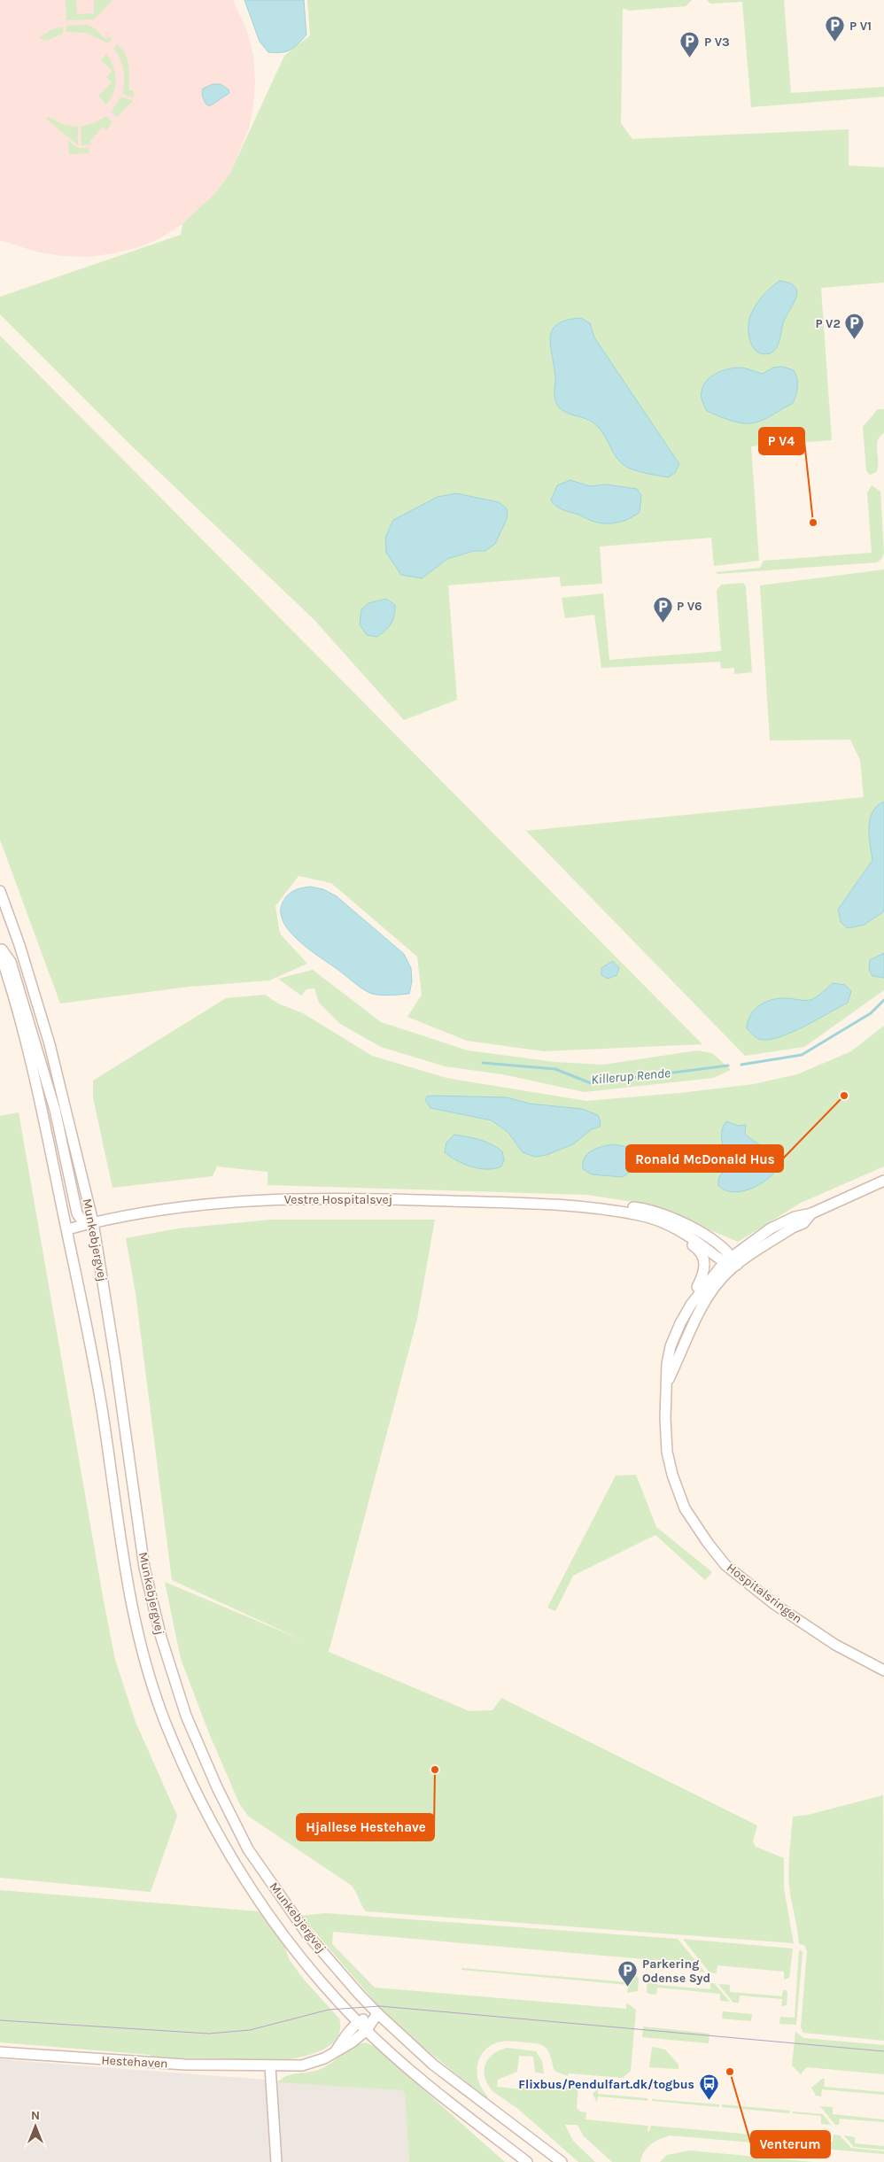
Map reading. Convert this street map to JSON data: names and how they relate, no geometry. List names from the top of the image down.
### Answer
{
  "streets": {
    "street": [
      "Vestre Hospitalsvej",
      "Munkebjergvej",
      "Hospitalsringen",
      "Hestehaven"
    ]
  },
  "crossings": [
    ["Vestre Hospitalsvej", "Munkebjergvej"],
    ["Vestre Hospitalsvej", "Hospitalsringen"],
    ["Munkebjergvej", "Hestehaven"]
  ],
  "water": ["Killerup Rende"],
  "places": {
    "parking": [
      "P V1",
      "P V3",
      "P V2",
      "P V6",
      "Parkering Odense Syd"
    ],
    "other": [
      "P V4",
      "Ronald McDonald Hus",
      "Hjallese Hestehave",
      "Venterum"
    ],
    "bus stop": ["Flixbus/Pendulfart.dk/togbus"]
  },
  "north": "top"
}
